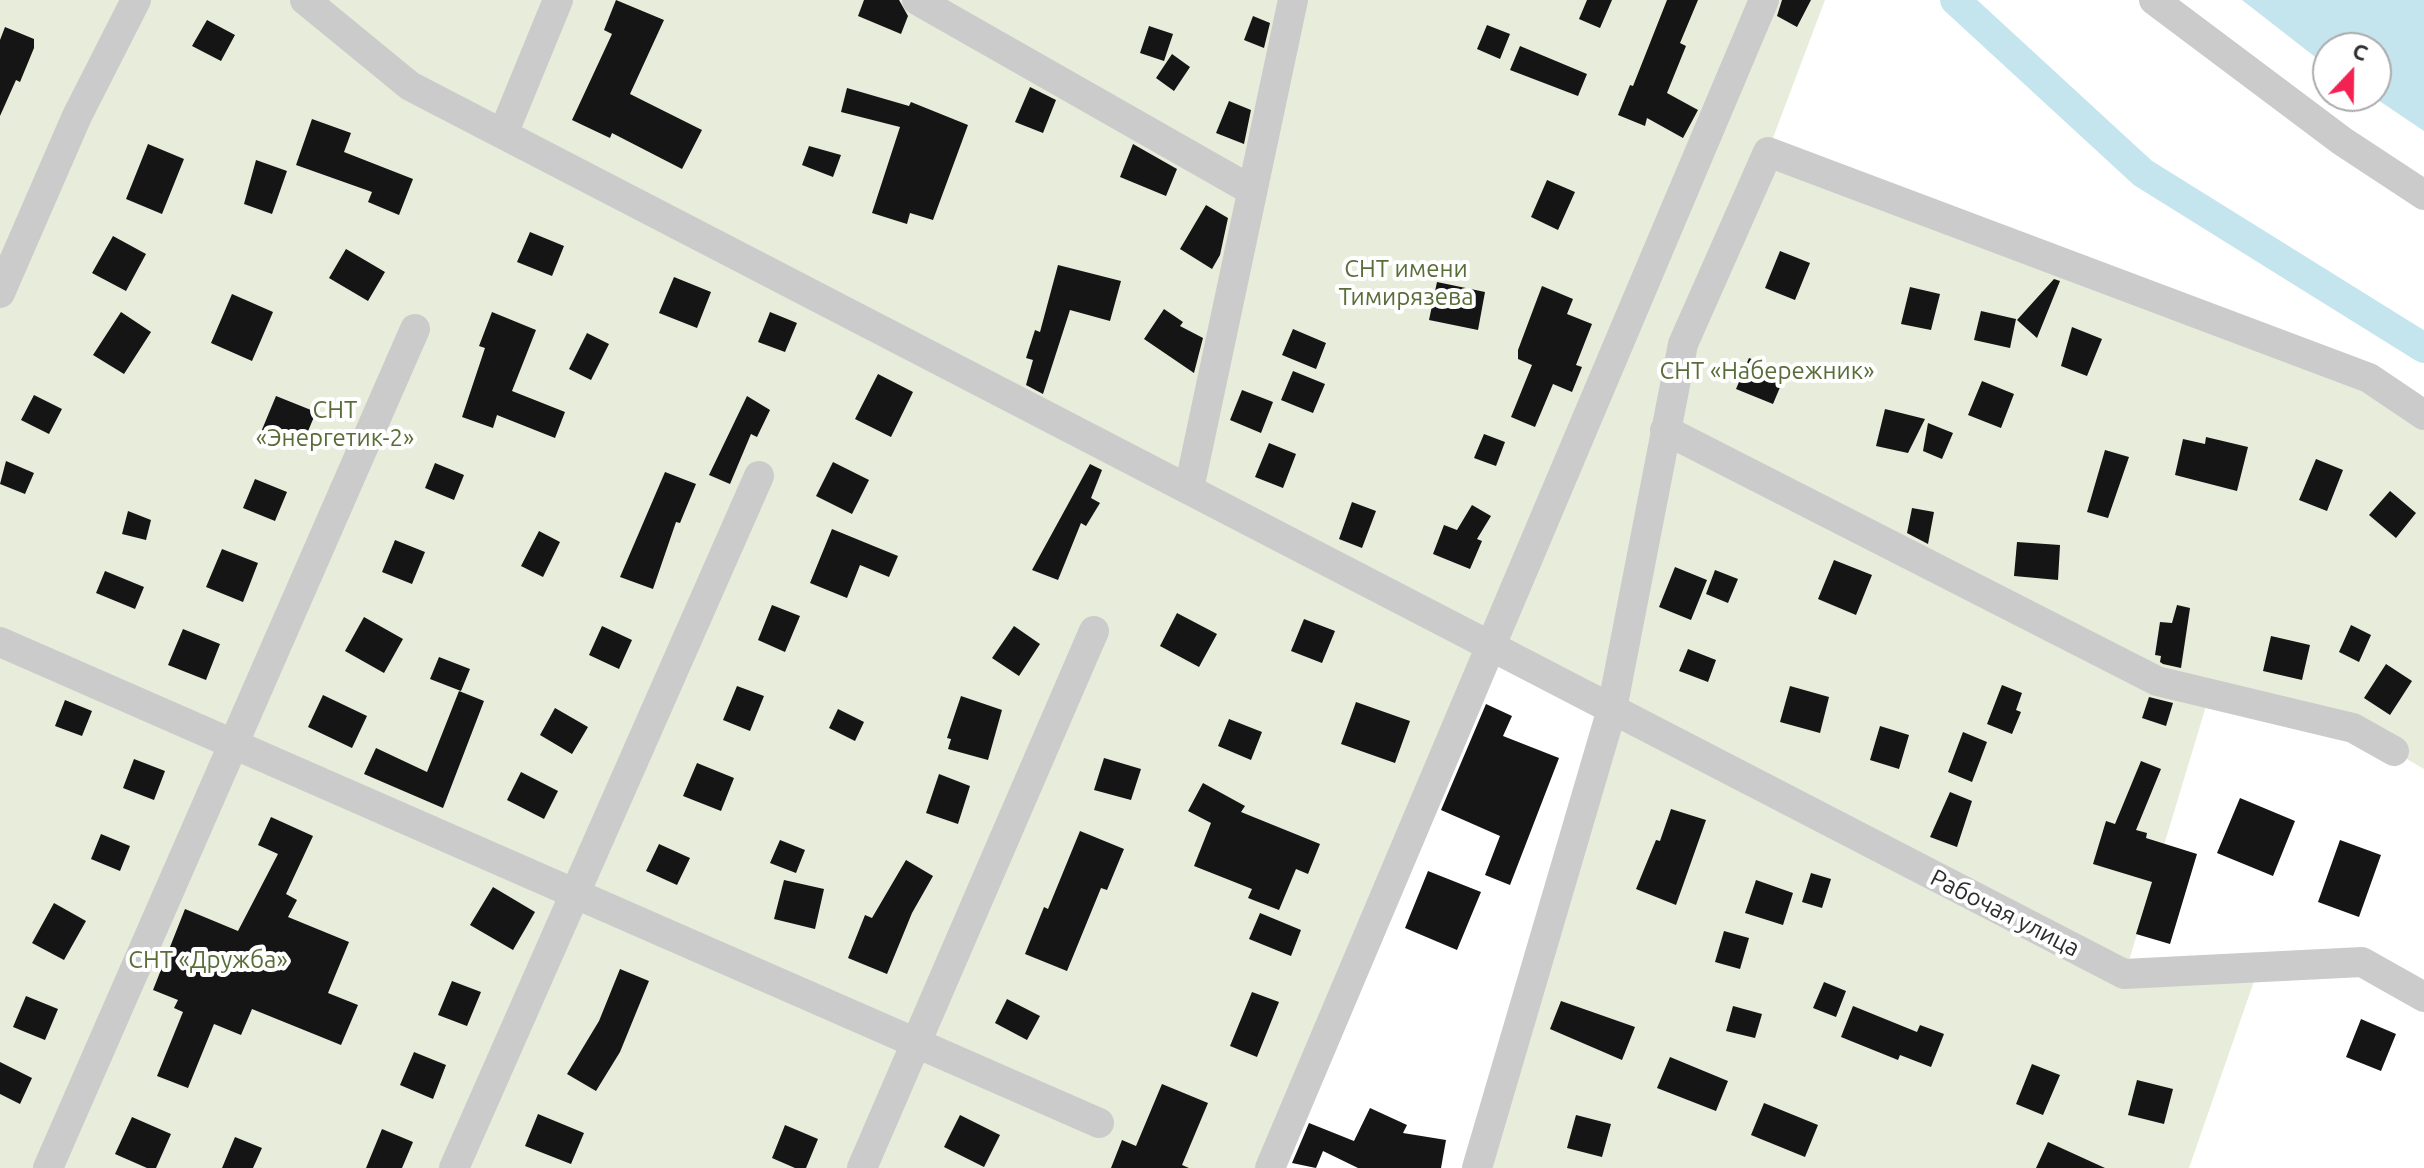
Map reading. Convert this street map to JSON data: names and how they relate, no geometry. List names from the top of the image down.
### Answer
{
  "streets": {
    "street": ["Рабочая улица"]
  },
  "parks": [
    "СНТ имени Тимирязева",
    "СНТ «Набережник»",
    "СНТ «Энергетик-2»",
    "СНТ «Дружба»"
  ],
  "north": "top"
}
